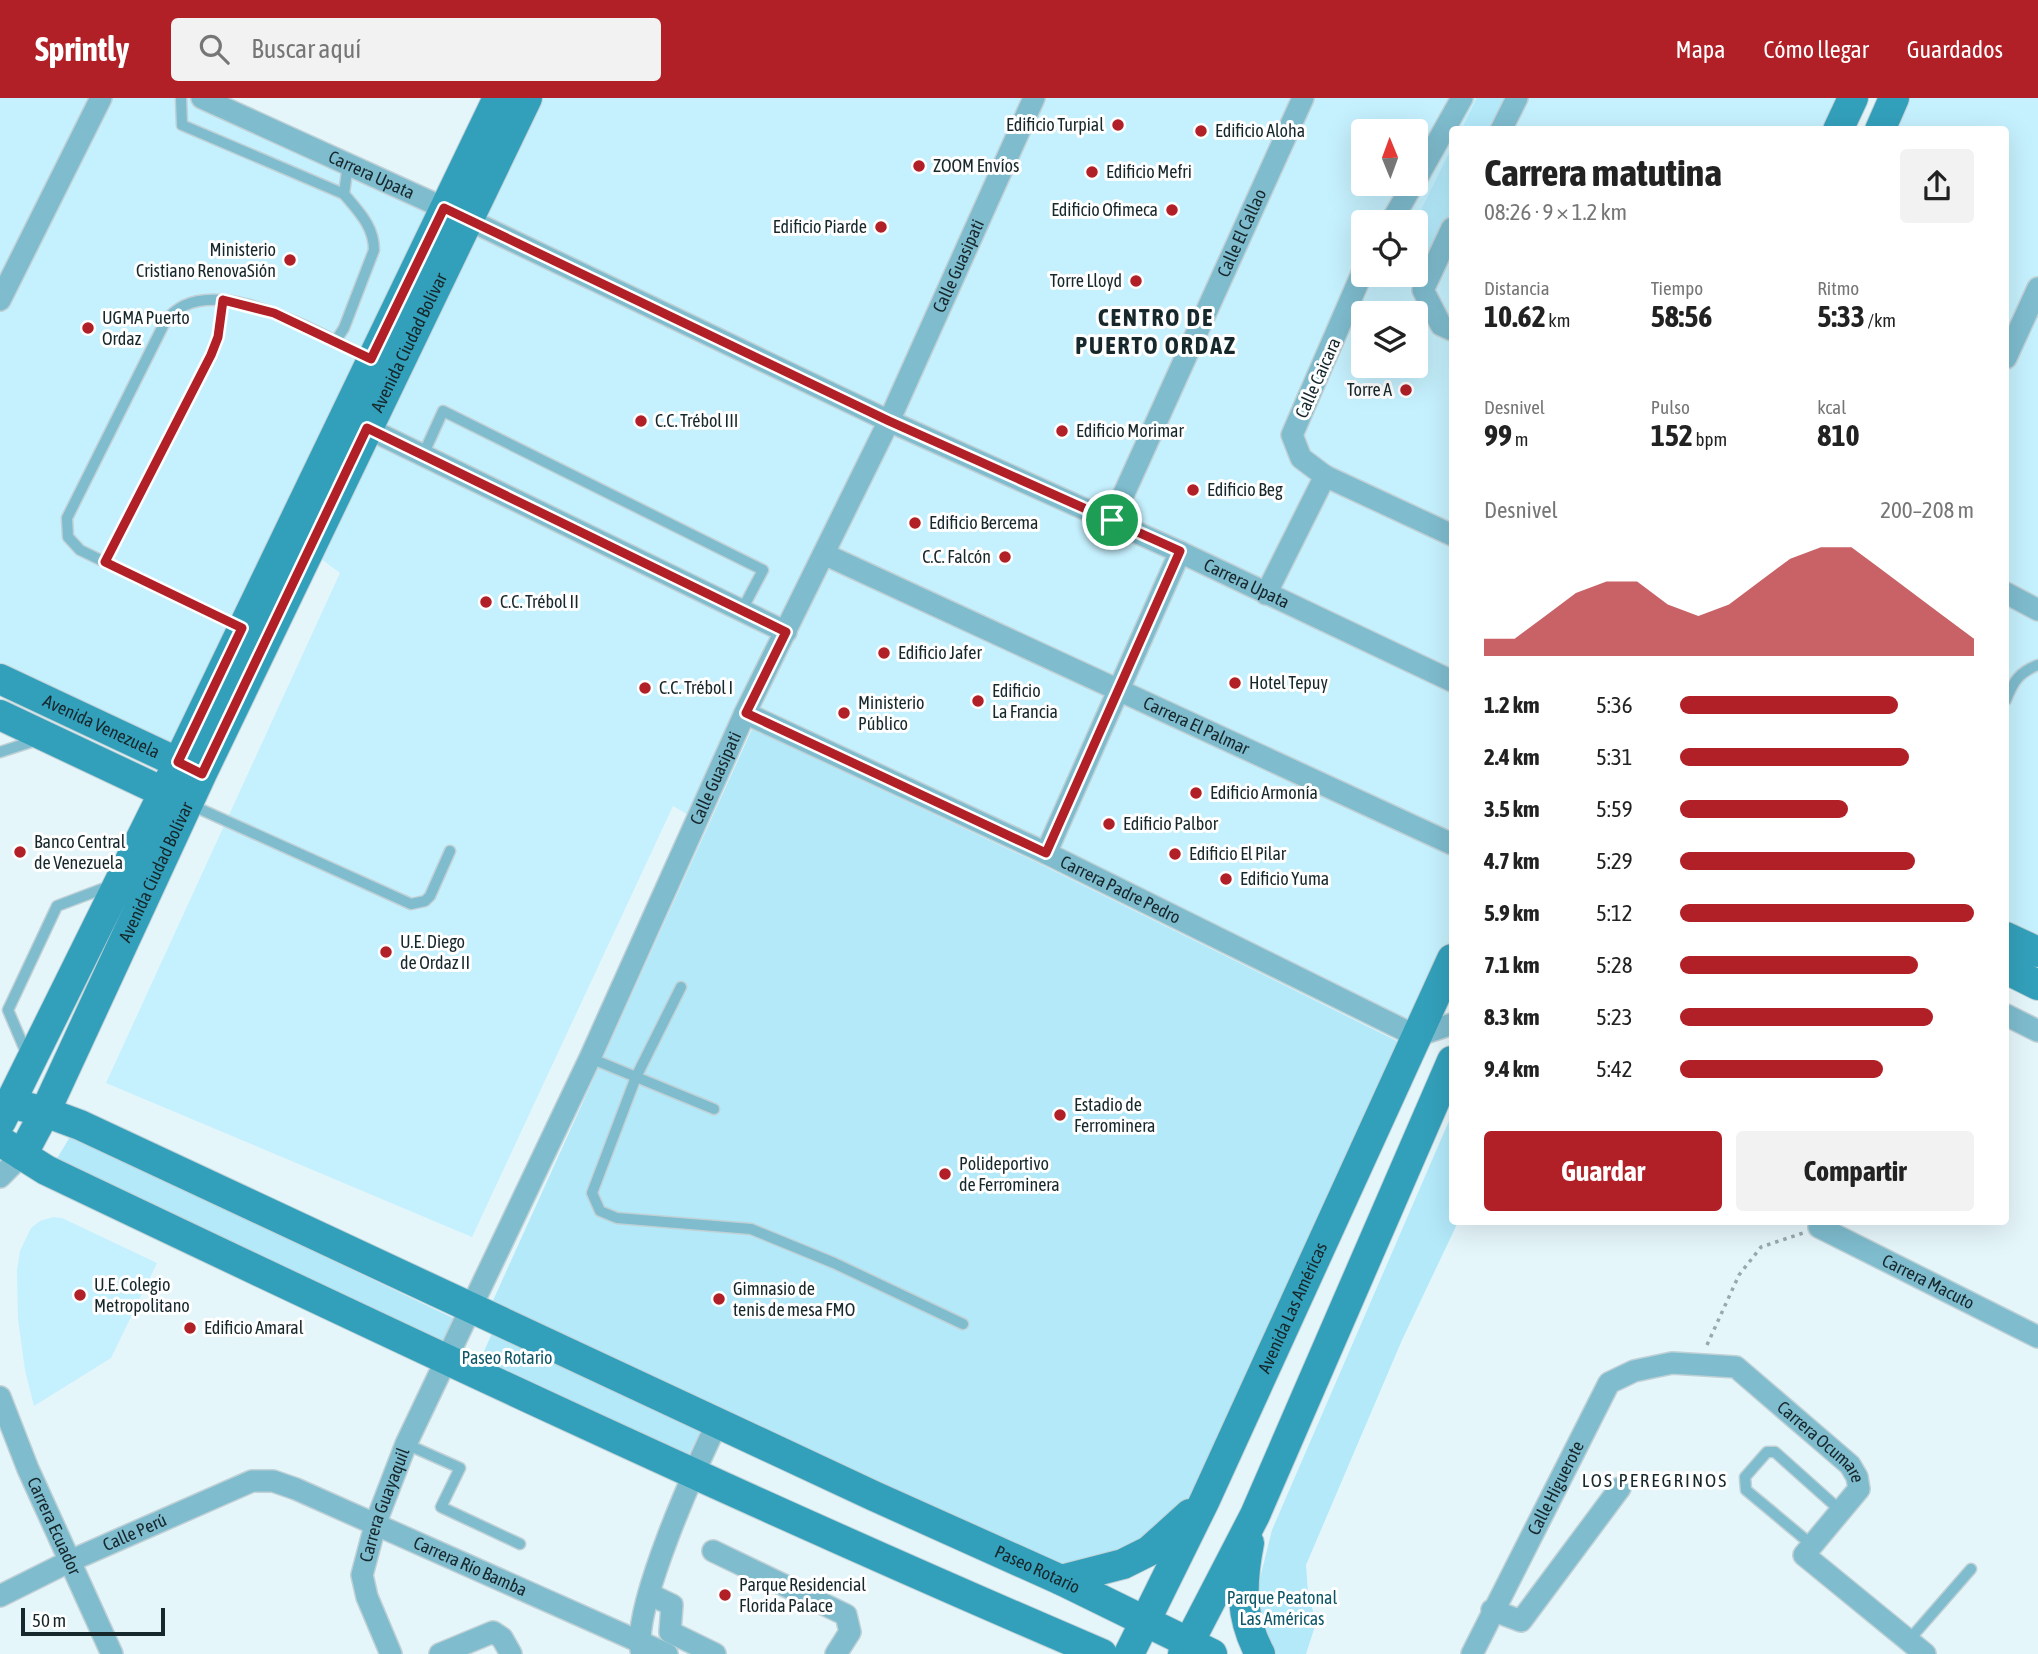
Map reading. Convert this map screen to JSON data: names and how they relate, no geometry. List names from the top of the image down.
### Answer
{
  "streets": {
    "street": [
      "Carrera Upata",
      "Calle El Callao",
      "Calle Guasipati",
      "Avenida Ciudad Bolívar",
      "Calle Caicara",
      "Carrera El Palmar",
      "Avenida Venezuela",
      "Carrera Padre Pedro",
      "Carrera Macuto",
      "Avenida Las Américas",
      "Carrera Ocumare",
      "Calle Higuerote",
      "Carrera Guayaquil",
      "Carrera Ecuador",
      "Calle Perú",
      "Carrera Río Bamba",
      "Paseo Rotario"
    ]
  },
  "crossings": [
    ["Carrera Upata", "Calle El Callao"],
    ["Carrera Upata", "Calle Guasipati"],
    ["Carrera Upata", "Avenida Ciudad Bolívar"],
    ["Calle Guasipati", "Carrera El Palmar"],
    ["Calle Guasipati", "Carrera Padre Pedro"],
    ["Calle Guasipati", "Carrera Guayaquil"],
    ["Calle Guasipati", "Paseo Rotario"],
    ["Avenida Ciudad Bolívar", "Avenida Venezuela"],
    ["Avenida Ciudad Bolívar", "Paseo Rotario"],
    ["Carrera Padre Pedro", "Avenida Las Américas"],
    ["Avenida Las Américas", "Paseo Rotario"],
    ["Carrera Ocumare", "Calle Higuerote"],
    ["Carrera Guayaquil", "Carrera Río Bamba"],
    ["Carrera Guayaquil", "Paseo Rotario"],
    ["Carrera Ecuador", "Calle Perú"],
    ["Calle Perú", "Carrera Río Bamba"]
  ],
  "districts": ["CENTRO DE PUERTO ORDAZ", "LOS PEREGRINOS"],
  "parks": ["Paseo Rotario", "Parque Peatonal Las Américas"],
  "places": [
    "Edificio Turpial",
    "Edificio Aloha",
    "ZOOM Envíos",
    "Edificio Mefri",
    "Edificio Ofimeca",
    "Edificio Piarde",
    "Ministerio Cristiano RenovaSión",
    "Torre Lloyd",
    "UGMA Puerto Ordaz",
    "Torre A",
    "C.C. Trébol III",
    "Edificio Morimar",
    "Edificio Beg",
    "Edificio Bercema",
    "C.C. Falcón",
    "C.C. Trébol II",
    "Edificio Jafer",
    "Hotel Tepuy",
    "C.C. Trébol I",
    "Edificio La Francia",
    "Ministerio Público",
    "Edificio Armonía",
    "Edificio Palbor",
    "Banco Central de Venezuela",
    "Edificio El Pilar",
    "Edificio Yuma",
    "U.E. Diego de Ordaz II",
    "Estadio de Ferrominera",
    "Polideportivo de Ferrominera",
    "U.E. Colegio Metropolitano",
    "Gimnasio de tenis de mesa FMO",
    "Edificio Amaral",
    "Parque Residencial Florida Palace"
  ],
  "scale_bar": "50 m",
  "north": "top",
  "page": {
    "header": "Sprintly",
    "search": "Buscar aquí",
    "nav": ["Mapa", "Cómo llegar", "Guardados"],
    "heading": ["Carrera matutina", "08:26 · 9 × 1.2 km"],
    "stats": [
      ["Distancia", "10.62 km"],
      ["Tiempo", "58:56"],
      ["Ritmo", "5:33 /km"],
      ["Desnivel", "99 m"],
      ["Pulso", "152 bpm"],
      ["kcal", "810"]
    ],
    "chart": ["Desnivel", "200–208 m"],
    "list": [
      {
        "name": "1.2 km",
        "note": "5:36"
      },
      {
        "name": "2.4 km",
        "note": "5:31"
      },
      {
        "name": "3.5 km",
        "note": "5:59"
      },
      {
        "name": "4.7 km",
        "note": "5:29"
      },
      {
        "name": "5.9 km",
        "note": "5:12"
      },
      {
        "name": "7.1 km",
        "note": "5:28"
      },
      {
        "name": "8.3 km",
        "note": "5:23"
      },
      {
        "name": "9.4 km",
        "note": "5:42"
      }
    ],
    "buttons": ["Guardar", "Compartir"],
    "scale": "50 m"
  }
}
